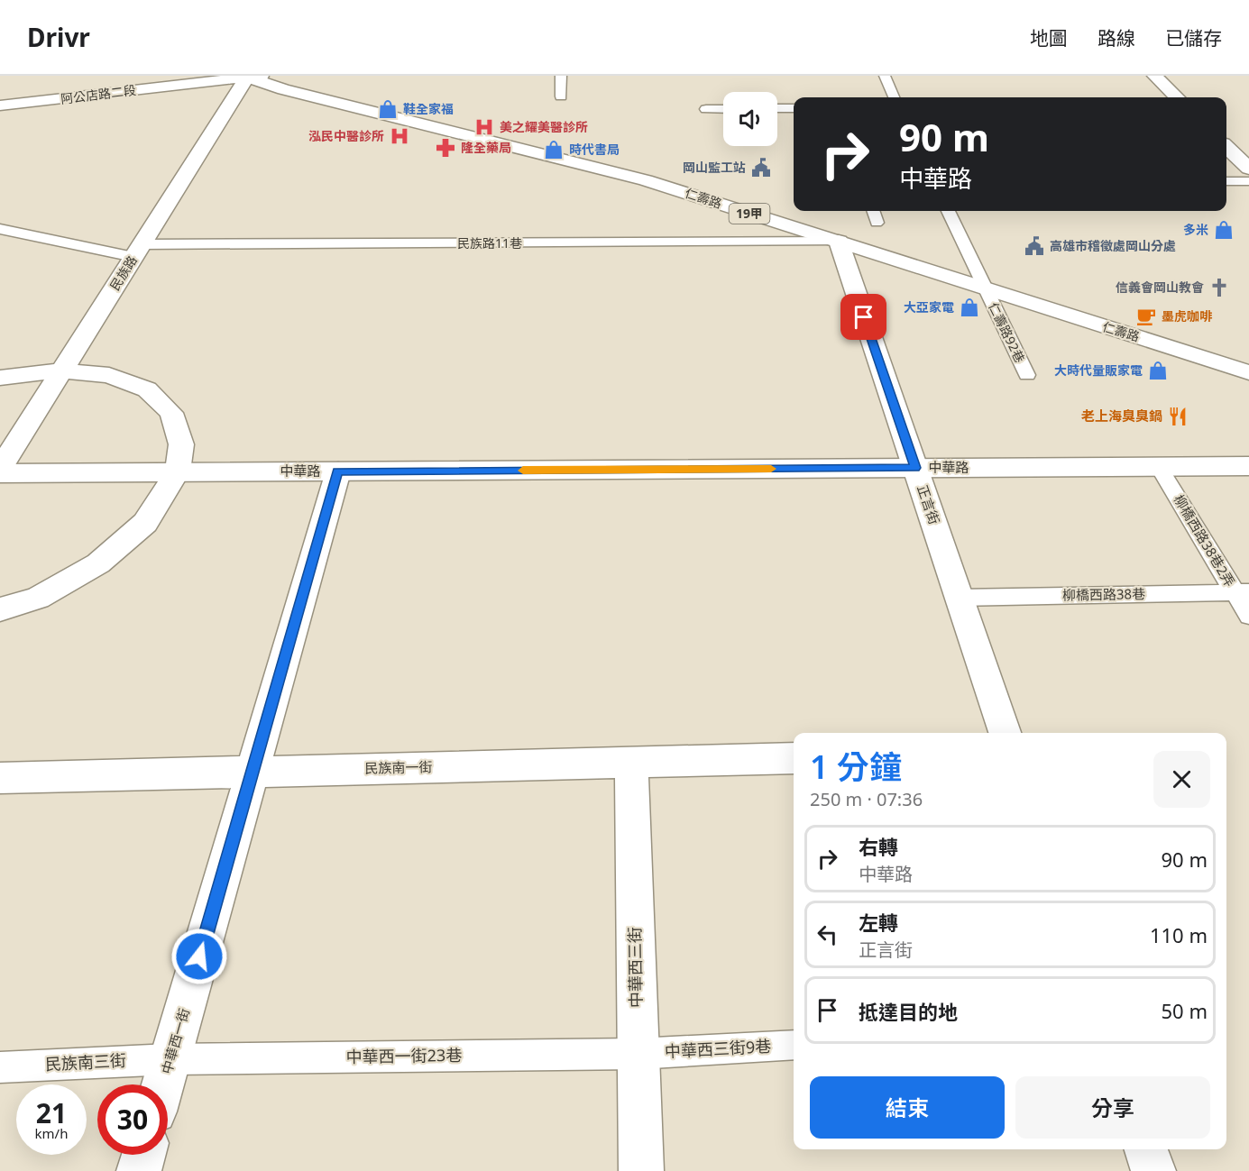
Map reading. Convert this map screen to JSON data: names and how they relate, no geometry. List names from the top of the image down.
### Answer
{
  "streets": {
    "street": [
      "阿公店路二段",
      "仁壽路",
      "19甲",
      "民族路",
      "中華路",
      "正言街",
      "民族南一街",
      "中華西三街",
      "中華西一街"
    ],
    "lane": [
      "民族路11巷",
      "仁壽路92巷",
      "柳橋西路38巷2弄",
      "柳橋西路38巷",
      "中華西三街9巷",
      "中華西一街23巷",
      "民族南三街"
    ]
  },
  "crossings": [
    ["阿公店路二段", "仁壽路"],
    ["阿公店路二段", "民族路"],
    ["仁壽路", "民族路11巷"],
    ["仁壽路", "民族路"],
    ["仁壽路", "仁壽路92巷"],
    ["仁壽路", "正言街"],
    ["民族路11巷", "民族路"],
    ["民族路11巷", "正言街"],
    ["民族路", "中華路"],
    ["中華路", "正言街"],
    ["中華路", "柳橋西路38巷2弄"],
    ["中華路", "中華西一街"],
    ["正言街", "柳橋西路38巷"],
    ["柳橋西路38巷2弄", "柳橋西路38巷"],
    ["民族南一街", "中華西三街"],
    ["民族南一街", "中華西一街"],
    ["中華西三街", "中華西三街9巷"],
    ["中華西三街", "中華西一街23巷"],
    ["中華西一街", "中華西一街23巷"],
    ["中華西一街", "民族南三街"],
    ["中華西三街9巷", "中華西一街23巷"],
    ["中華西一街23巷", "民族南三街"]
  ],
  "places": {
    "shop": [
      "鞋全家福",
      "時代書局",
      "多米",
      "大亞家電",
      "大時代量販家電"
    ],
    "hospital": ["美之耀美醫診所", "泓民中醫診所"],
    "pharmacy": ["隆全藥局"],
    "public building": ["岡山監工站", "高雄市稽徵處岡山分處"],
    "church": ["信義會岡山教會"],
    "cafe": ["墨虎咖啡"],
    "restaurant": ["老上海臭臭鍋"]
  },
  "page": {
    "header": "Drivr",
    "nav": ["地圖", "路線", "已儲存"],
    "turn": ["90 m", "中華路"],
    "heading": ["1 分鐘", "250 m · 07:36"],
    "list": [
      {
        "name": "右轉",
        "note": "中華路",
        "value": "90 m"
      },
      {
        "name": "左轉",
        "note": "正言街",
        "value": "110 m"
      },
      {
        "name": "抵達目的地",
        "value": "50 m"
      }
    ],
    "buttons": ["結束", "分享"],
    "speed": "21 km/h",
    "limit": "30"
  }
}
